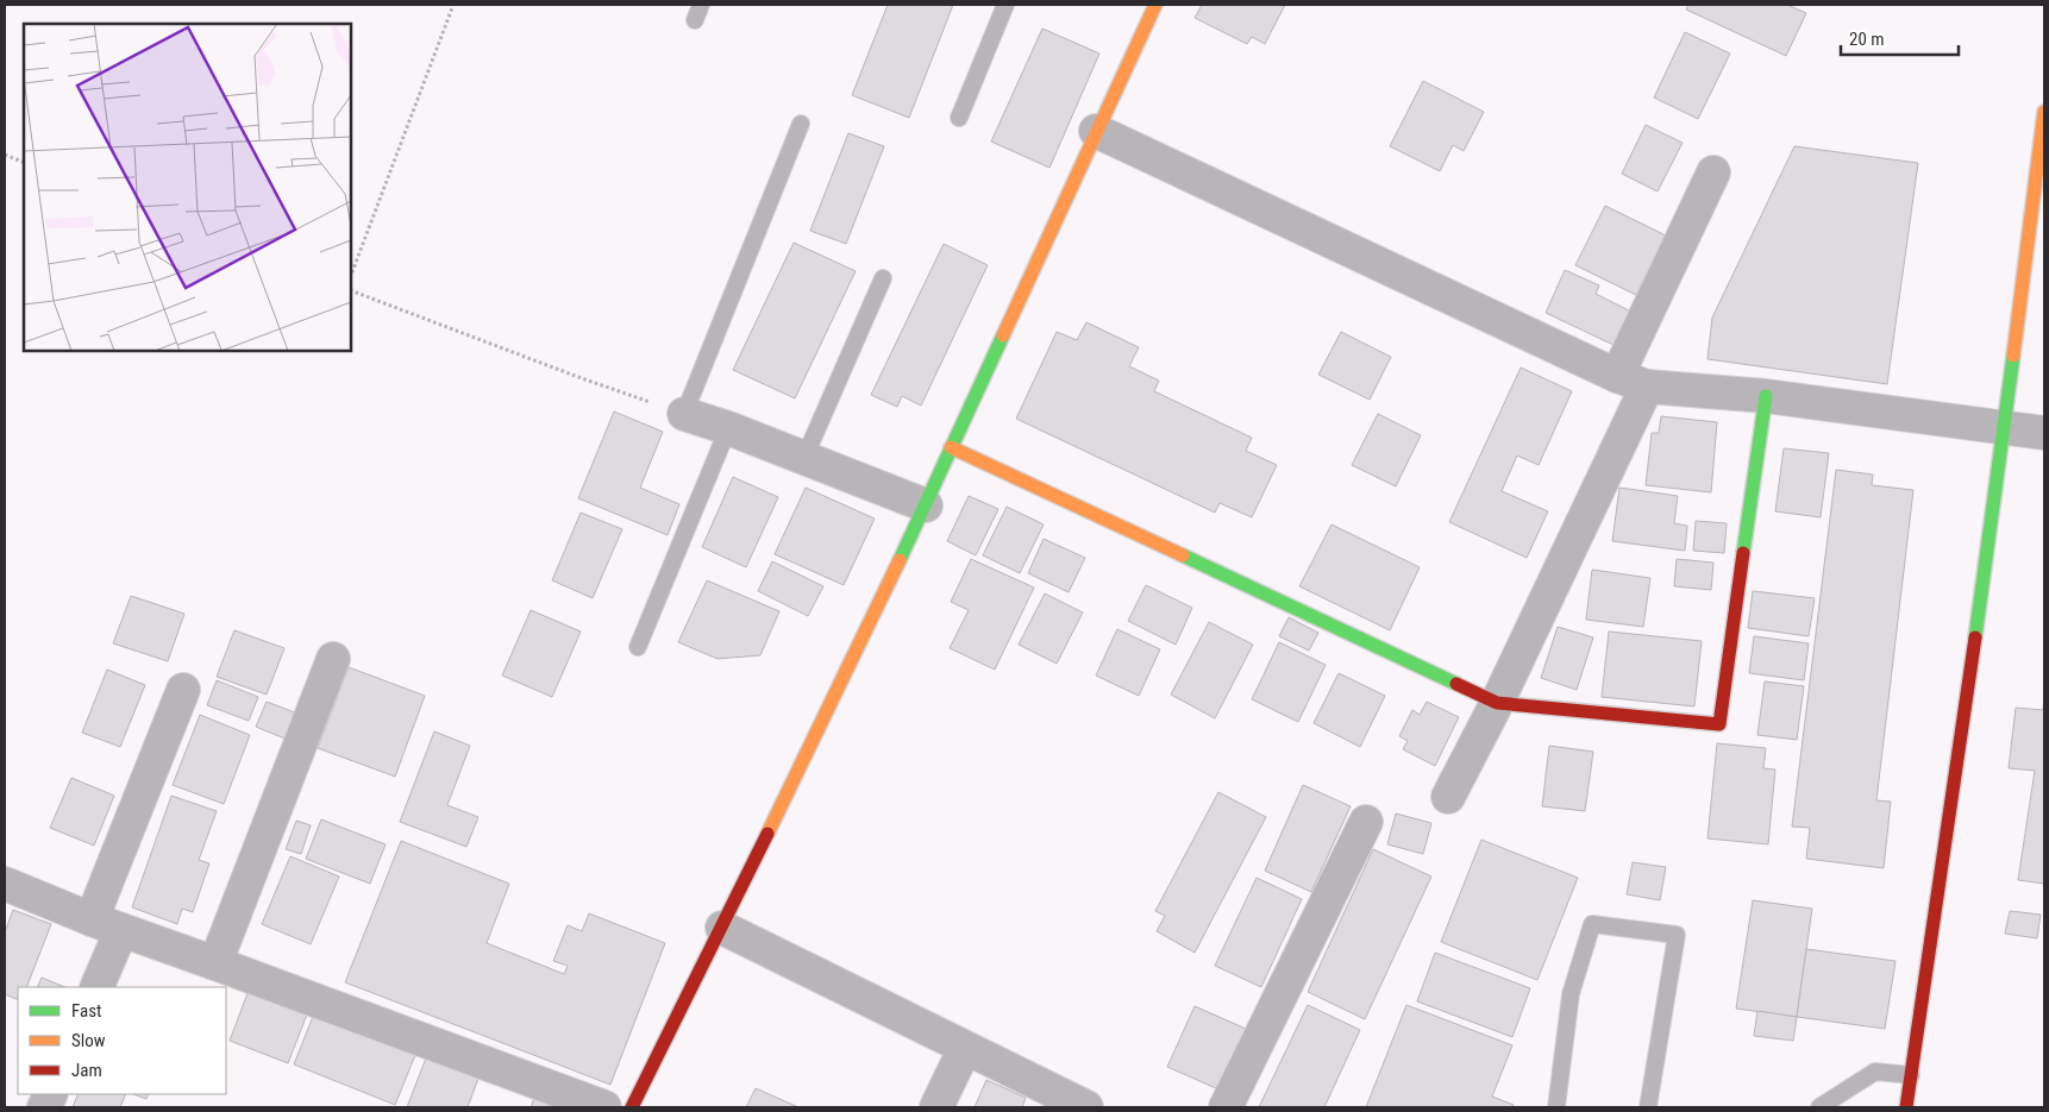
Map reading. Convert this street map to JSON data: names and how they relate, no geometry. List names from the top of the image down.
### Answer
{
  "legend": ["Fast", "Slow", "Jam"],
  "scale_bar": "20 m"
}
